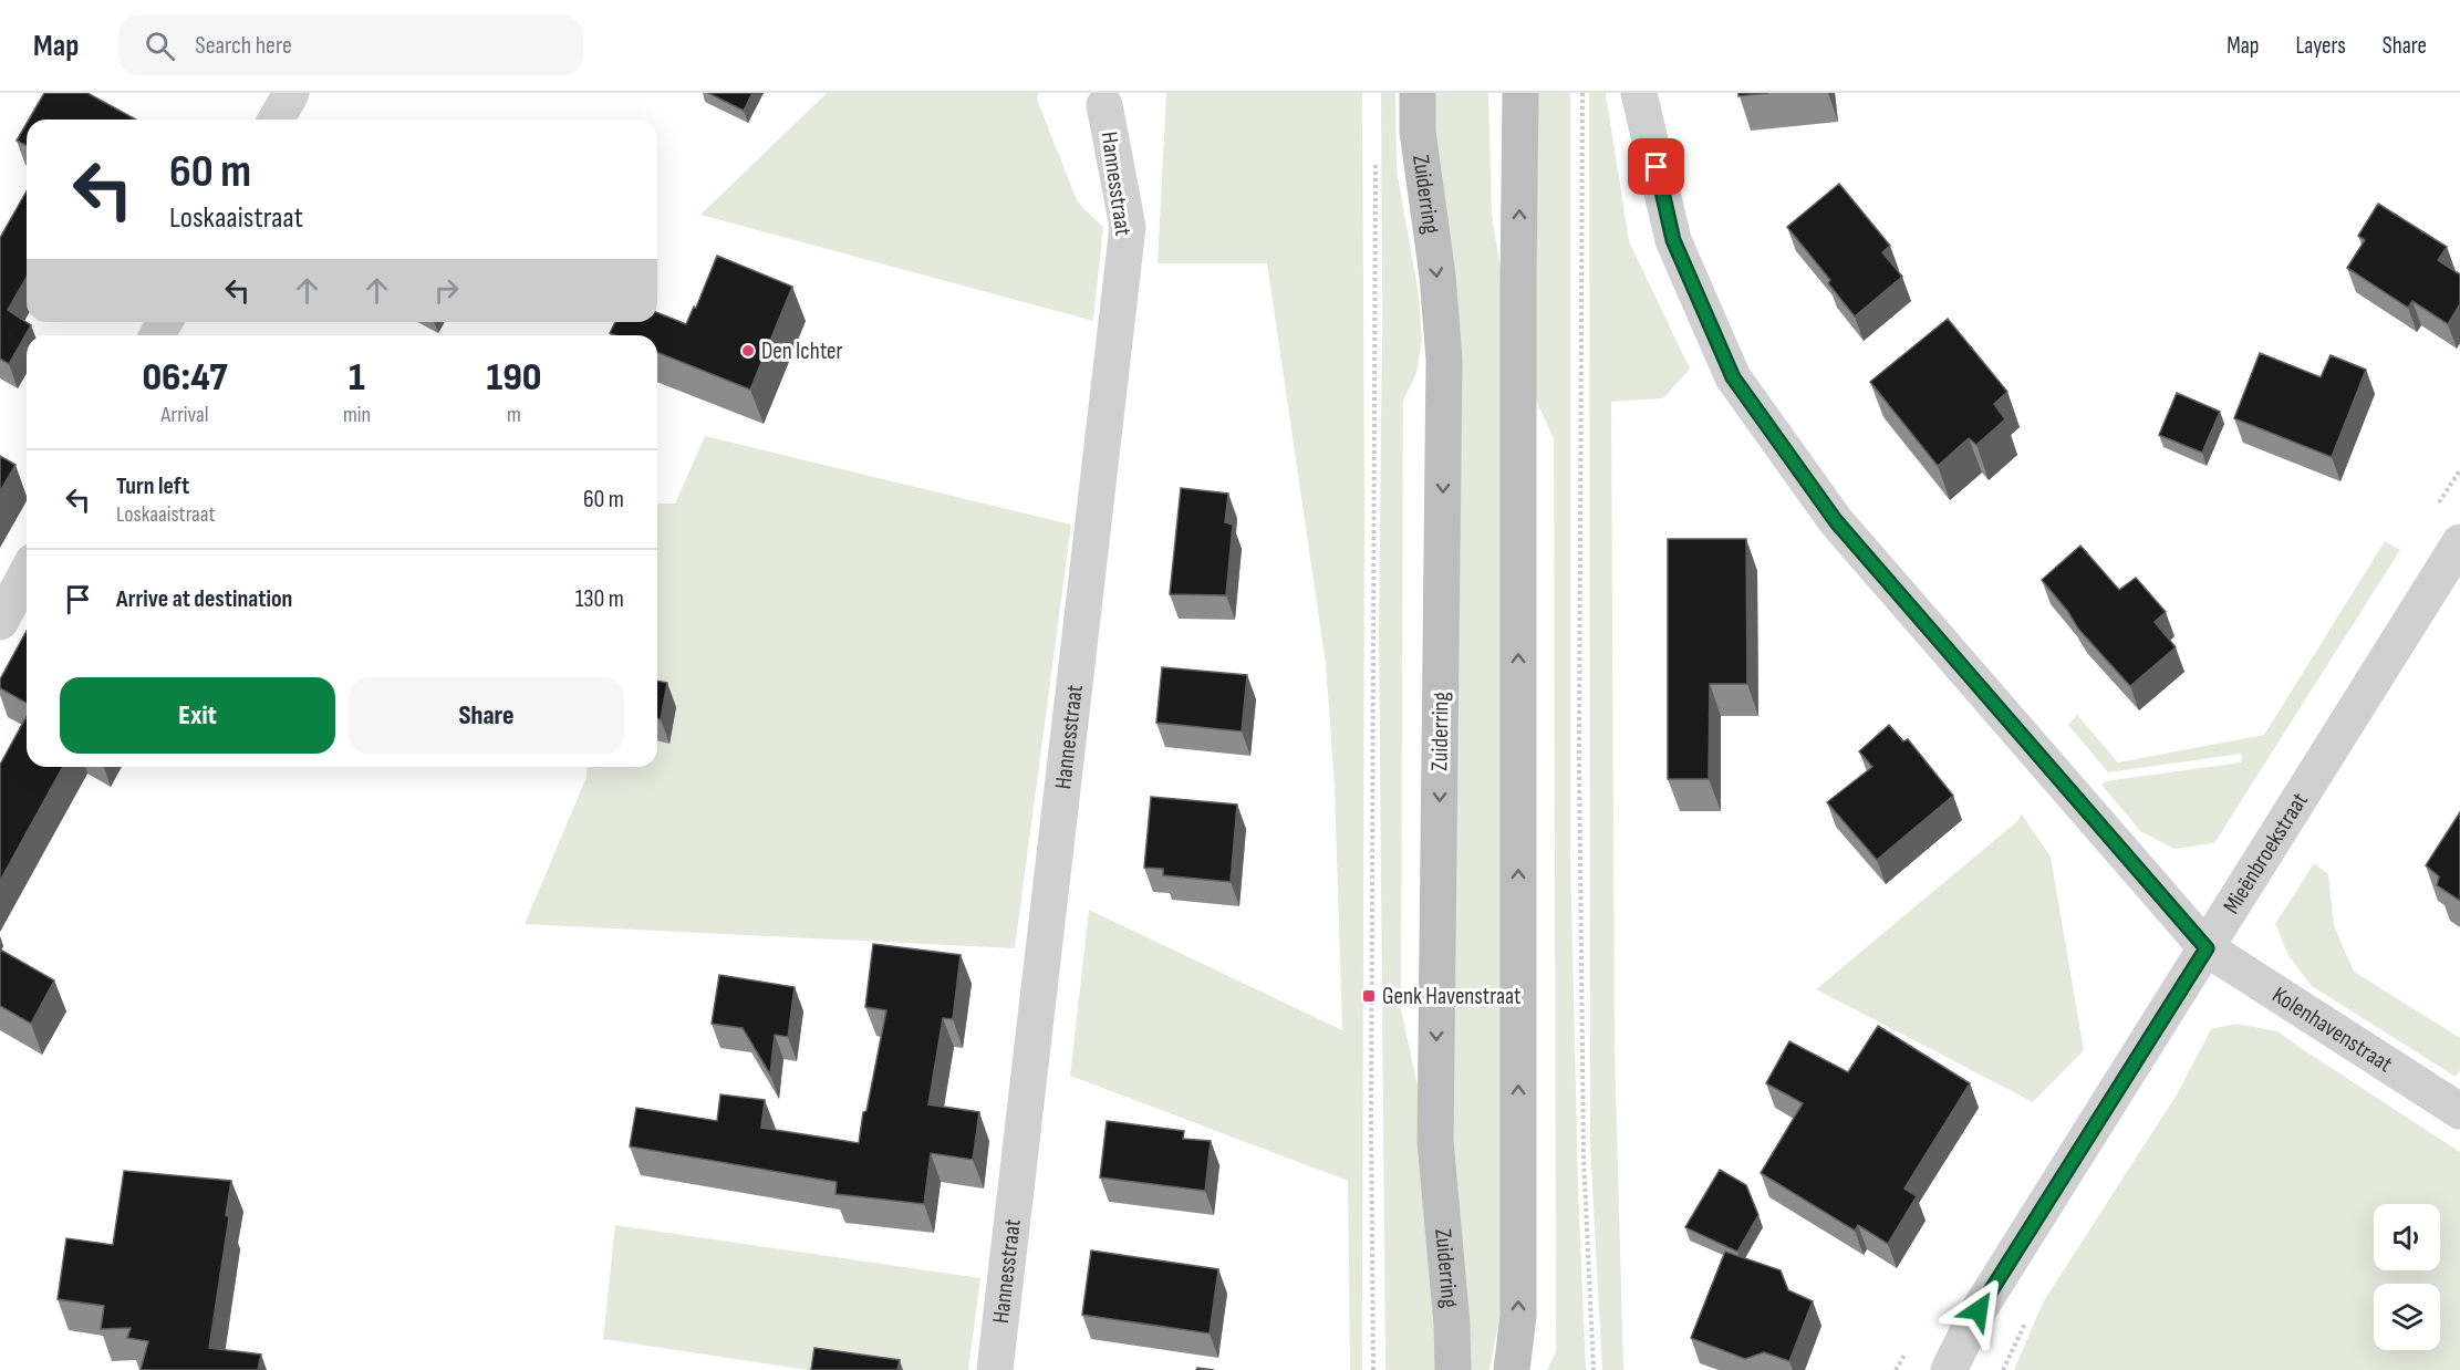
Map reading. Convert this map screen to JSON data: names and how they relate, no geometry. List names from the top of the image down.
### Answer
{
  "streets": {
    "main road": ["Zuiderring"],
    "street": ["Hannesstraat", "Mieënbroekstraat", "Kolenhavenstraat"]
  },
  "crossings": [
    ["Mieënbroekstraat", "Kolenhavenstraat"]
  ],
  "places": {
    "other": ["Den Ichter"],
    "transit": ["Genk Havenstraat"]
  },
  "page": {
    "header": "Map",
    "search": "Search here",
    "nav": ["Map", "Layers", "Share"],
    "turn": ["60 m", "Loskaaistraat"],
    "eta": [
      "06:47",
      "Arrival",
      "1",
      "min",
      "190",
      "m"
    ],
    "list": [
      {
        "name": "Turn left",
        "note": "Loskaaistraat",
        "value": "60 m"
      },
      {
        "name": "Arrive at destination",
        "value": "130 m"
      }
    ],
    "buttons": ["Exit", "Share"]
  }
}
